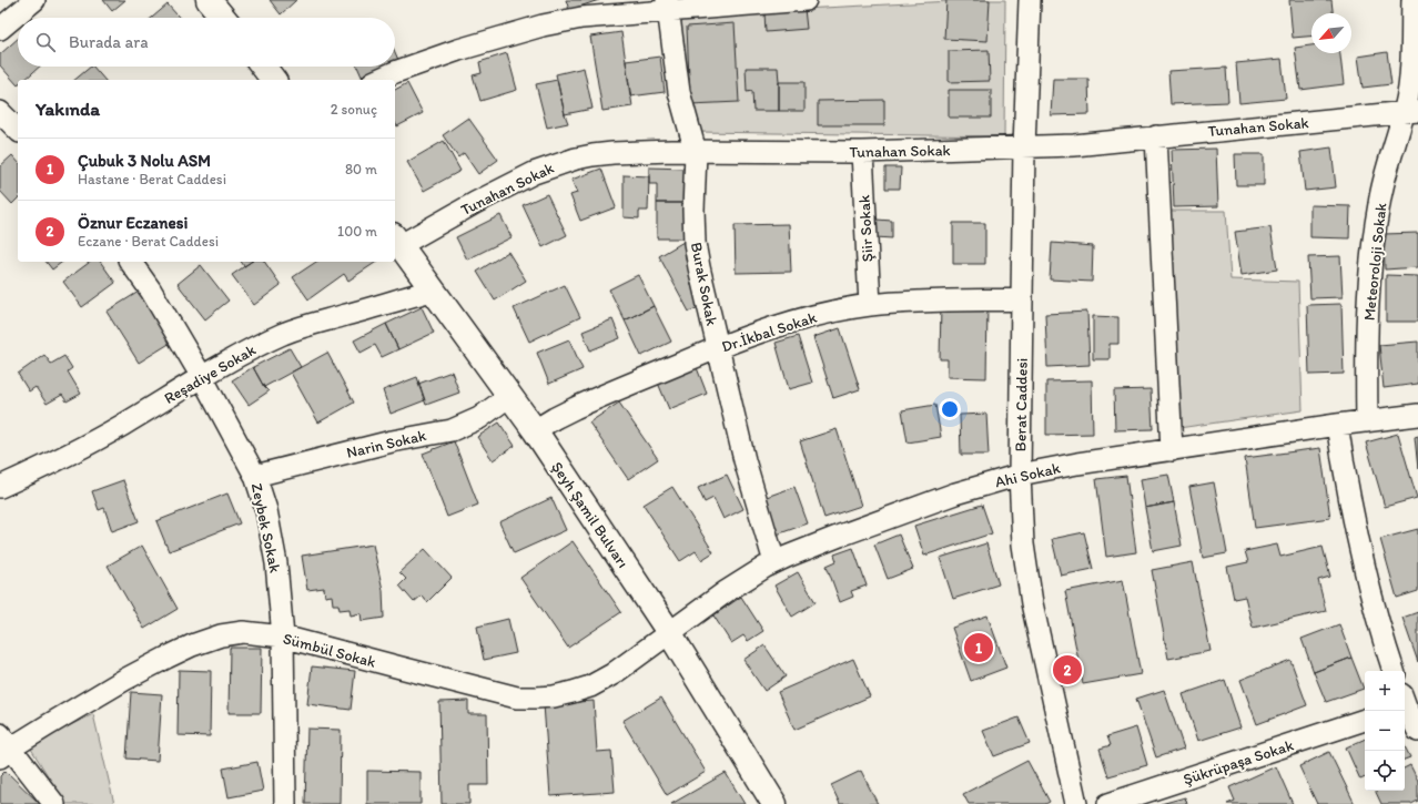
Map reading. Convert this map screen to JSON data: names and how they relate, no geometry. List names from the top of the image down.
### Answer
{
  "streets": {
    "main road": ["Şeyh Şamil Bulvarı"],
    "street": [
      "Tunahan Sokak",
      "Şiir Sokak",
      "Meteoroloji Sokak",
      "Burak Sokak",
      "Dr.İkbal Sokak",
      "Reşadiye Sokak",
      "Berat Caddesi",
      "Narin Sokak",
      "Ahi Sokak",
      "Zeybek Sokak",
      "Sümbül Sokak",
      "Şükrüpaşa Sokak"
    ]
  },
  "crossings": [
    ["Tunahan Sokak", "Şiir Sokak"],
    ["Tunahan Sokak", "Meteoroloji Sokak"],
    ["Tunahan Sokak", "Burak Sokak"],
    ["Tunahan Sokak", "Berat Caddesi"],
    ["Tunahan Sokak", "Şeyh Şamil Bulvarı"],
    ["Şiir Sokak", "Dr.İkbal Sokak"],
    ["Meteoroloji Sokak", "Ahi Sokak"],
    ["Burak Sokak", "Dr.İkbal Sokak"],
    ["Burak Sokak", "Ahi Sokak"],
    ["Dr.İkbal Sokak", "Berat Caddesi"],
    ["Dr.İkbal Sokak", "Şeyh Şamil Bulvarı"],
    ["Reşadiye Sokak", "Şeyh Şamil Bulvarı"],
    ["Reşadiye Sokak", "Zeybek Sokak"],
    ["Berat Caddesi", "Ahi Sokak"],
    ["Narin Sokak", "Şeyh Şamil Bulvarı"],
    ["Narin Sokak", "Zeybek Sokak"],
    ["Ahi Sokak", "Şeyh Şamil Bulvarı"],
    ["Ahi Sokak", "Sümbül Sokak"],
    ["Şeyh Şamil Bulvarı", "Sümbül Sokak"],
    ["Zeybek Sokak", "Sümbül Sokak"]
  ],
  "north": "bottom left",
  "page": {
    "search": "Burada ara",
    "heading": ["Yakında", "2 sonuç"],
    "list": [
      {
        "mark": "1",
        "name": "Çubuk 3 Nolu ASM",
        "note": "Hastane · Berat Caddesi",
        "value": "80 m"
      },
      {
        "mark": "2",
        "name": "Öznur Eczanesi",
        "note": "Eczane · Berat Caddesi",
        "value": "100 m"
      }
    ],
    "pins": ["1", "2"],
    "map_buttons": ["+", "−"]
  }
}
